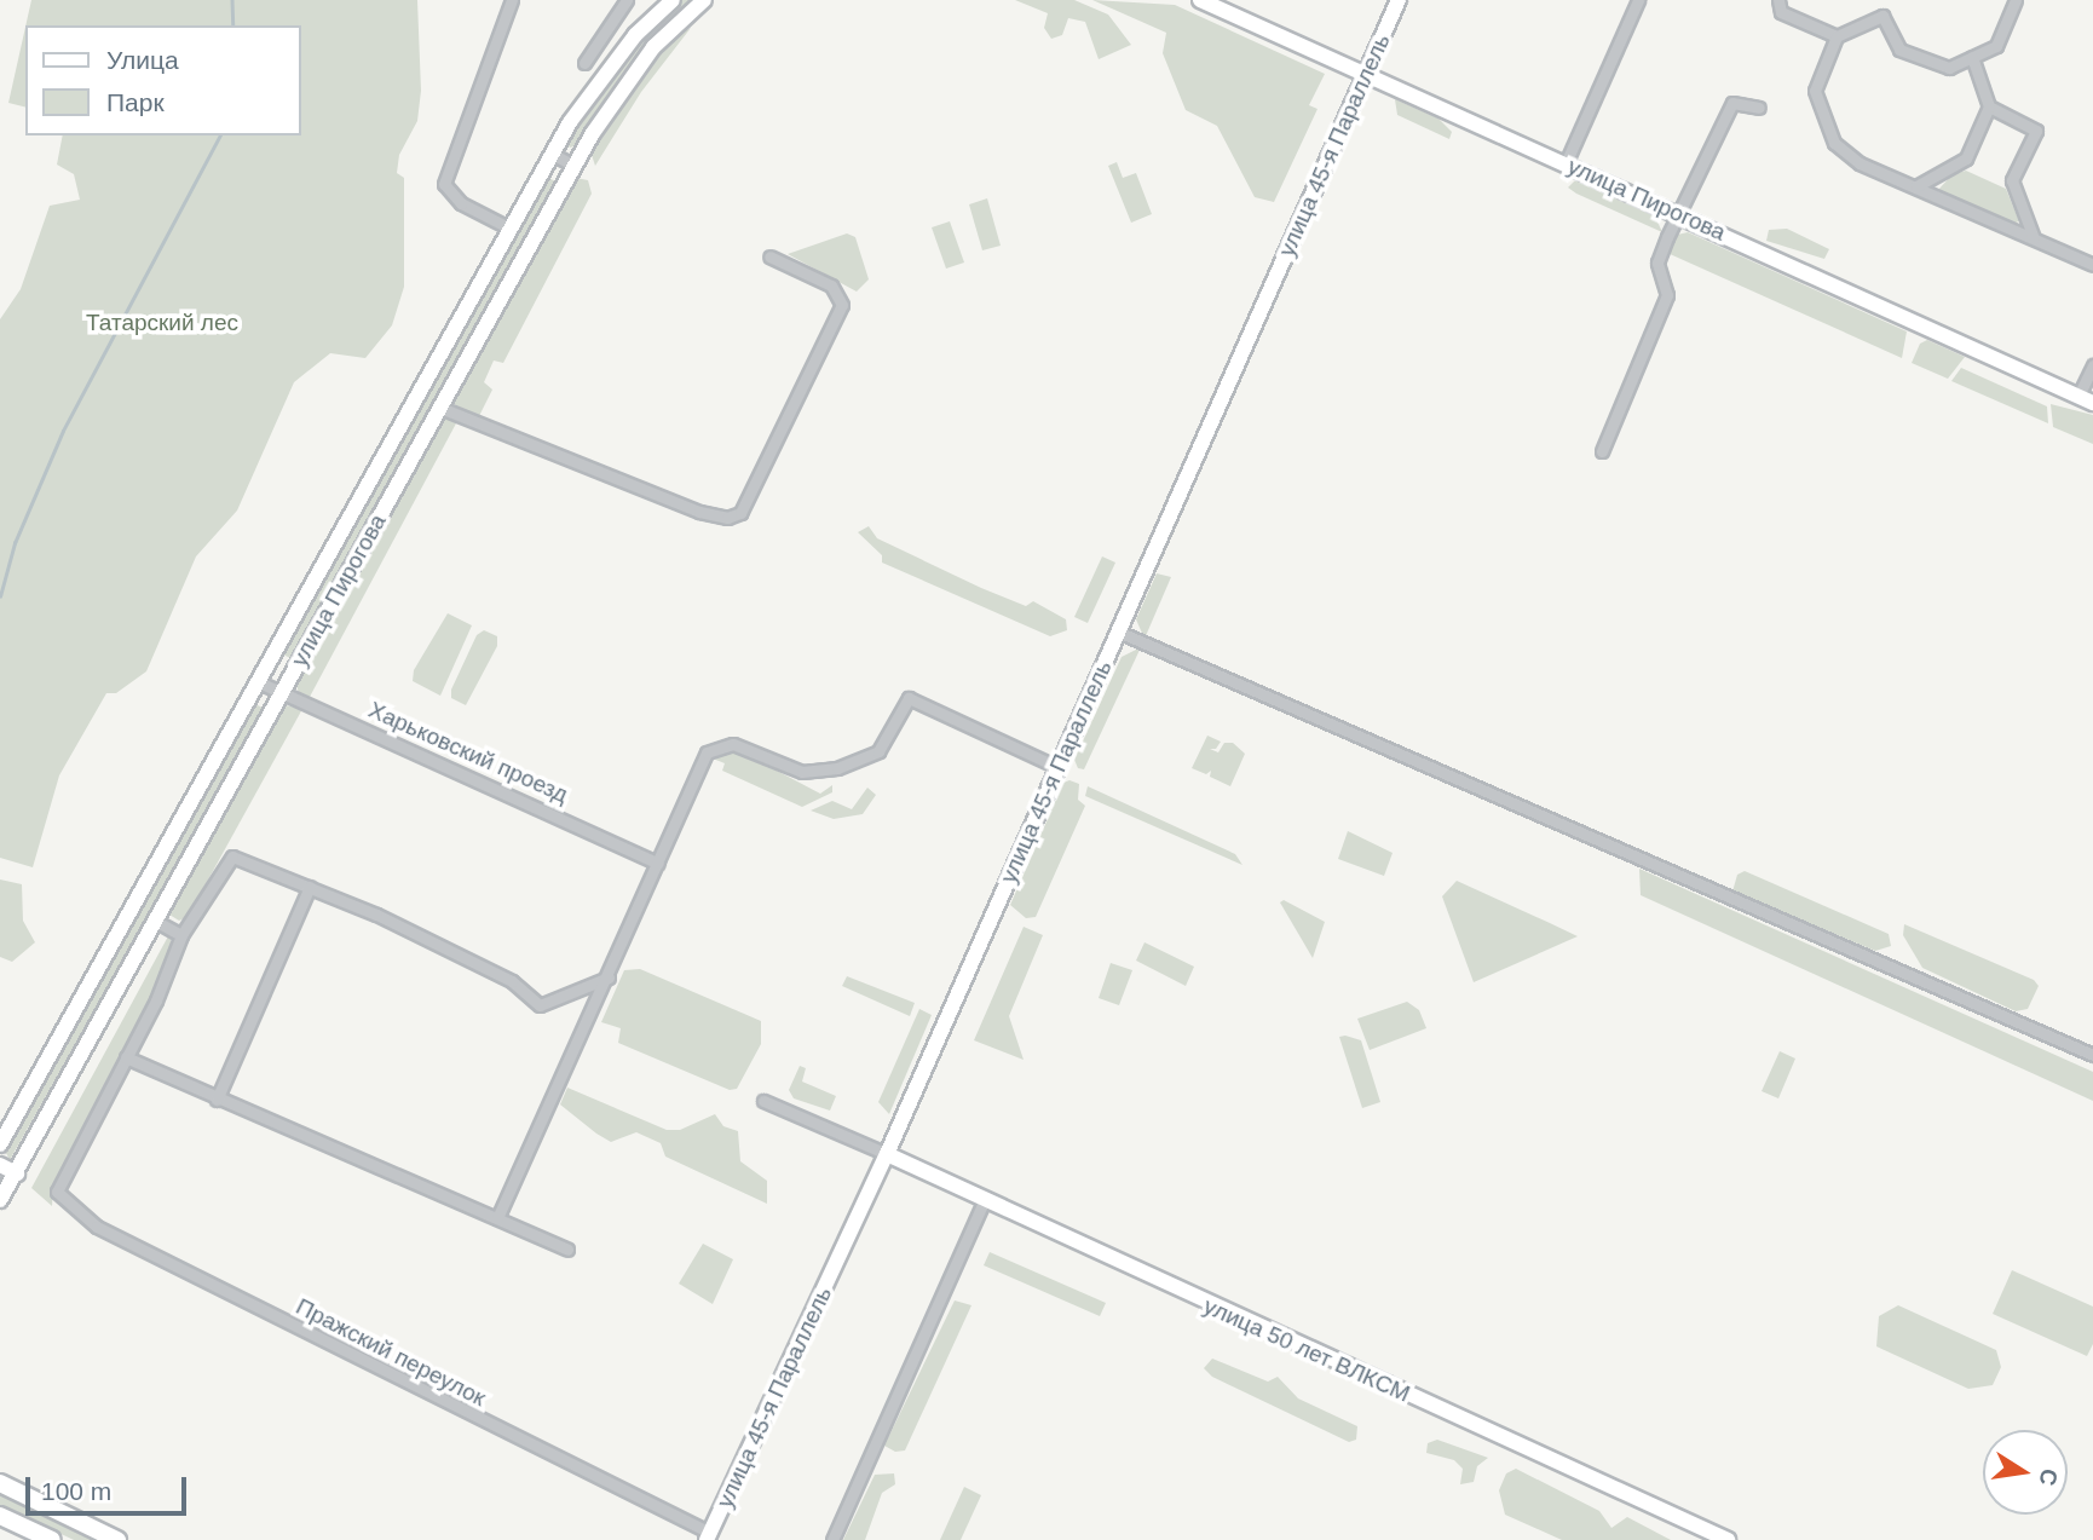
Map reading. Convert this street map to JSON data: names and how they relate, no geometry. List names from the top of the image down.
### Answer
{
  "streets": {
    "main road": ["улица 45-я Параллель", "улица Пирогова", "улица 50 лет ВЛКСМ"],
    "street": ["Харьковский проезд", "Пражский переулок"]
  },
  "crossings": [
    ["улица 45-я Параллель", "улица Пирогова"],
    ["улица 45-я Параллель", "улица 50 лет ВЛКСМ"],
    ["улица 45-я Параллель", "Пражский переулок"],
    ["улица Пирогова", "Харьковский проезд"]
  ],
  "parks": ["Татарский лес"],
  "legend": ["Улица", "Парк"],
  "scale_bar": "100 m",
  "north": "right"
}
